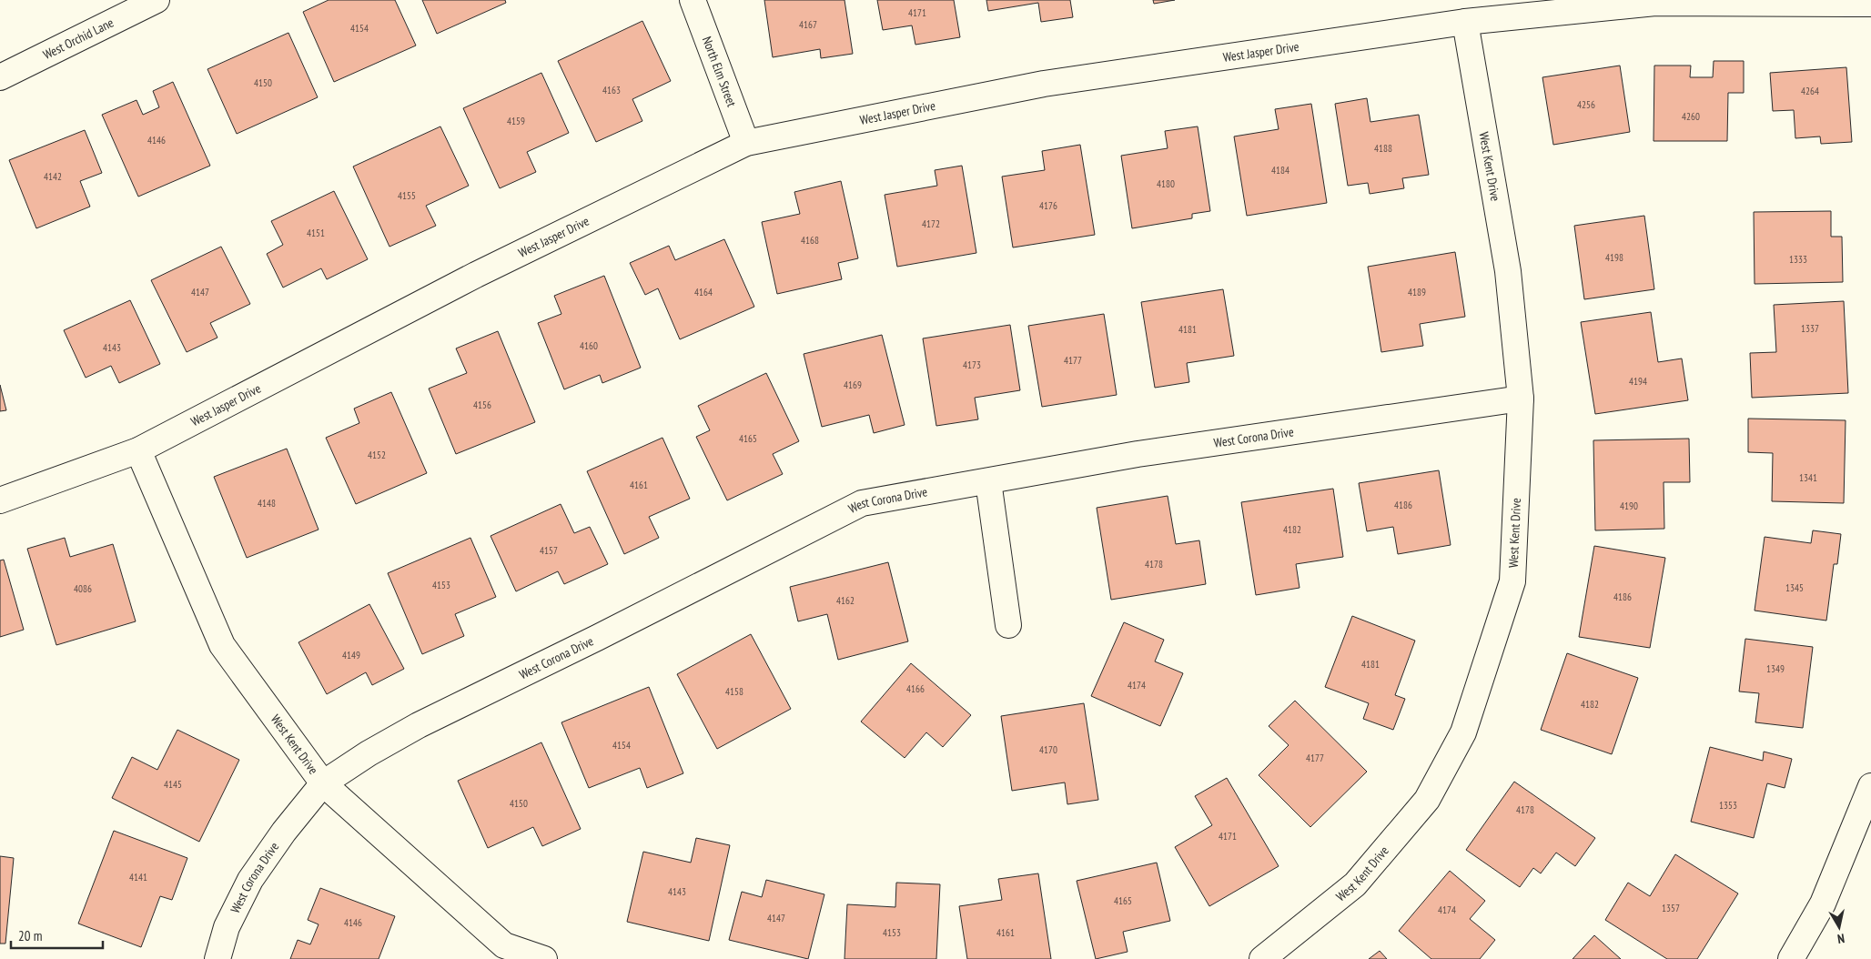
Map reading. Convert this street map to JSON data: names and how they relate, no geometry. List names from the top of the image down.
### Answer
{
  "streets": {
    "street": [
      "West Orchid Lane",
      "West Jasper Drive",
      "North Elm Street",
      "West Kent Drive",
      "West Corona Drive"
    ]
  },
  "crossings": [
    ["West Jasper Drive", "North Elm Street"],
    ["West Jasper Drive", "West Kent Drive"],
    ["West Kent Drive", "West Corona Drive"]
  ],
  "house_numbers": [
    "4171",
    "4167",
    "4154",
    "4150",
    "4163",
    "4264",
    "4256",
    "4260",
    "4159",
    "4146",
    "4188",
    "4184",
    "4142",
    "4180",
    "4155",
    "4176",
    "4172",
    "4151",
    "4168",
    "4198",
    "1333",
    "4147",
    "4164",
    "4189",
    "1337",
    "4181",
    "4160",
    "4143",
    "4177",
    "4173",
    "4194",
    "4169",
    "4156",
    "4165",
    "4152",
    "1341",
    "4161",
    "4148",
    "4186",
    "4190",
    "4182",
    "4157",
    "4178",
    "4153",
    "1345",
    "4086",
    "4186",
    "4162",
    "4149",
    "4181",
    "1349",
    "4174",
    "4166",
    "4158",
    "4182",
    "4154",
    "4170",
    "4177",
    "4145",
    "4150",
    "1353",
    "4178",
    "4171",
    "4141",
    "4143",
    "4165",
    "1357",
    "4174",
    "4147",
    "4146",
    "4153",
    "4161"
  ],
  "scale_bar": "20 m",
  "north": "bottom"
}
